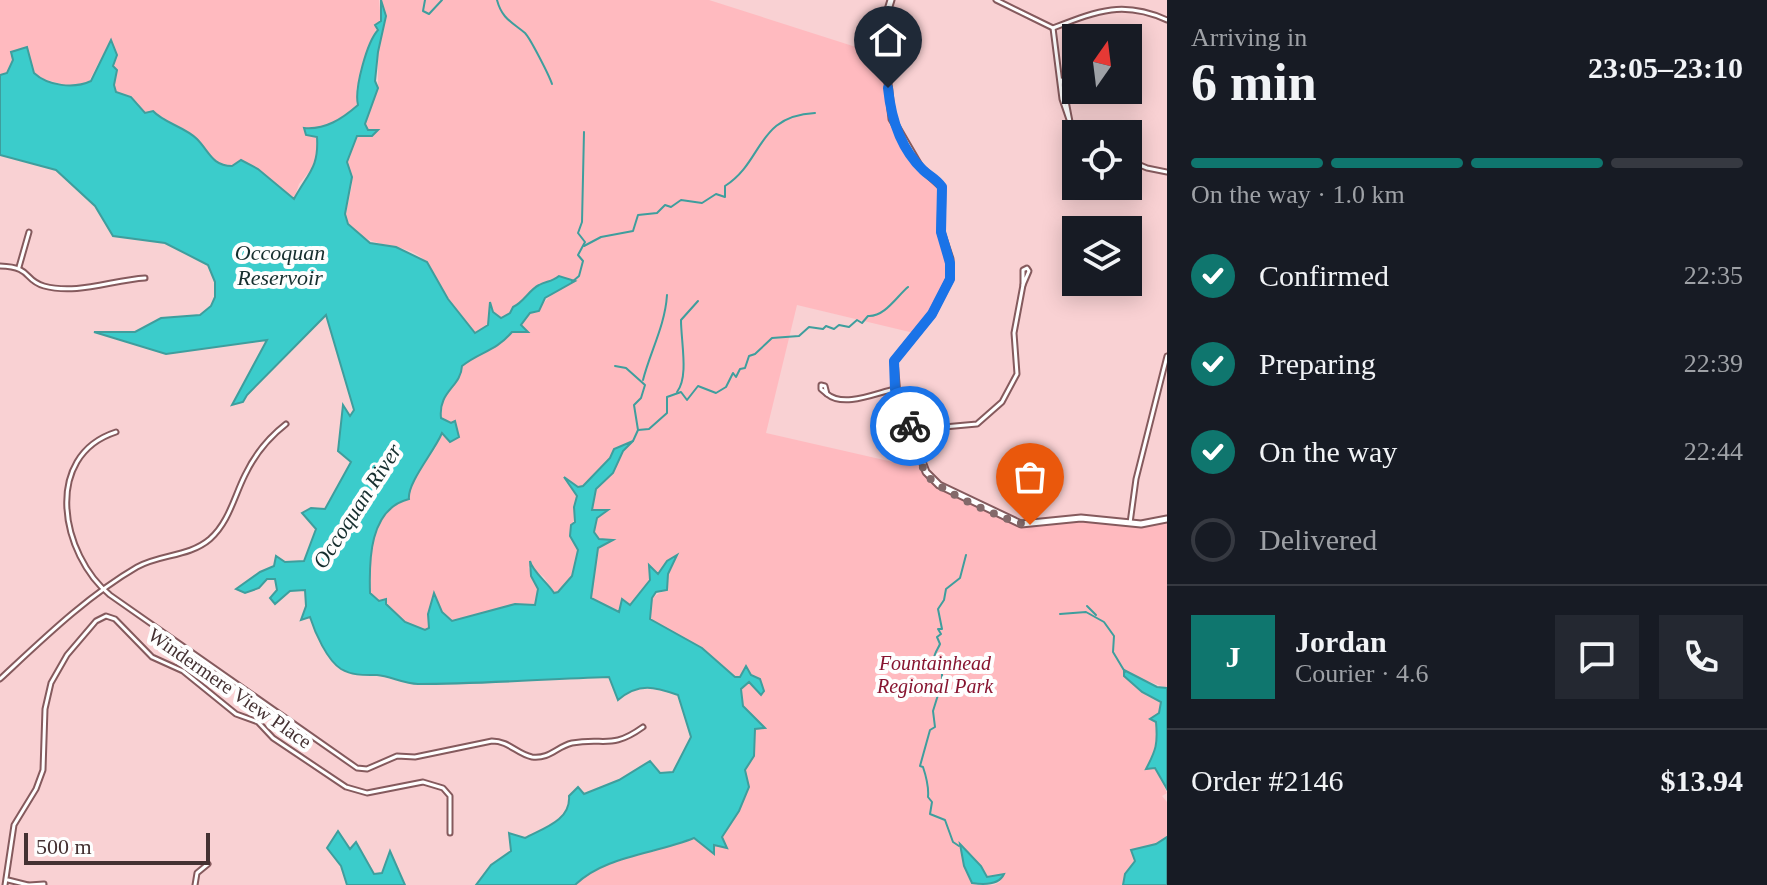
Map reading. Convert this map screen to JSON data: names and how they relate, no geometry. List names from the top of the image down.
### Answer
{
  "streets": {
    "street": ["Windermere View Place"]
  },
  "water": ["Occoquan Reservoir", "Occoquan River"],
  "parks": ["Fountainhead Regional Park"],
  "scale_bar": "500 m",
  "north": "top",
  "page": {
    "heading": ["6 min", "Arriving in", "23:05–23:10"],
    "panel": [
      "Jordan",
      "Courier · 4.6",
      "Order #2146",
      "$13.94"
    ],
    "bar": "On the way · 1.0 km",
    "list": [
      ["Confirmed", "22:35"],
      ["Preparing", "22:39"],
      ["On the way", "22:44"],
      "Delivered"
    ],
    "round": "J",
    "scale": "500 m"
  }
}
